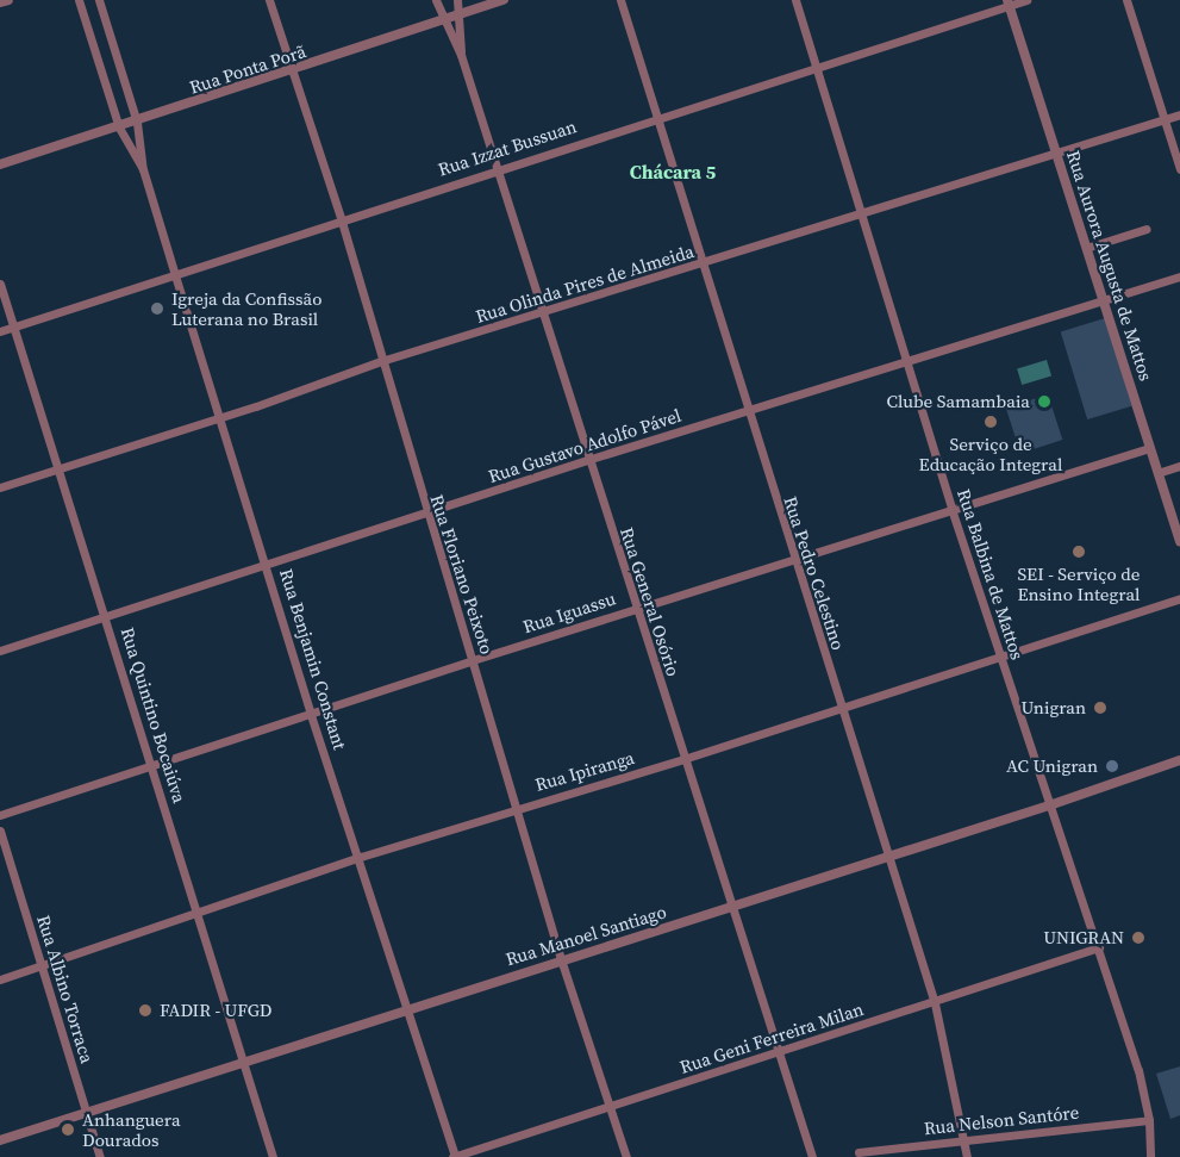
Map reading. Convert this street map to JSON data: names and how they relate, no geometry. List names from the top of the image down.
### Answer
{
  "streets": {
    "street": [
      "Rua Ponta Porã",
      "Rua Izzat Bussuan",
      "Rua Aurora Augusta de Mattos",
      "Rua Olinda Pires de Almeida",
      "Rua Gustavo Adolfo Pável",
      "Rua Pedro Celestino",
      "Rua Floriano Peixoto",
      "Rua Balbina de Mattos",
      "Rua General Osório",
      "Rua Iguassu",
      "Rua Benjamin Constant",
      "Rua Quintino Bocaiúva",
      "Rua Ipiranga",
      "Rua Manoel Santiago",
      "Rua Albino Torraca",
      "Rua Geni Ferreira Milan",
      "Rua Nelson Santóre"
    ]
  },
  "crossings": [
    ["Rua Ponta Porã", "Rua Floriano Peixoto"],
    ["Rua Ponta Porã", "Rua General Osório"],
    ["Rua Ponta Porã", "Rua Benjamin Constant"],
    ["Rua Izzat Bussuan", "Rua Aurora Augusta de Mattos"],
    ["Rua Izzat Bussuan", "Rua Pedro Celestino"],
    ["Rua Izzat Bussuan", "Rua Floriano Peixoto"],
    ["Rua Izzat Bussuan", "Rua Balbina de Mattos"],
    ["Rua Izzat Bussuan", "Rua General Osório"],
    ["Rua Izzat Bussuan", "Rua Benjamin Constant"],
    ["Rua Izzat Bussuan", "Rua Quintino Bocaiúva"],
    ["Rua Aurora Augusta de Mattos", "Rua Olinda Pires de Almeida"],
    ["Rua Aurora Augusta de Mattos", "Rua Gustavo Adolfo Pável"],
    ["Rua Aurora Augusta de Mattos", "Rua Iguassu"],
    ["Rua Olinda Pires de Almeida", "Rua Pedro Celestino"],
    ["Rua Olinda Pires de Almeida", "Rua Floriano Peixoto"],
    ["Rua Olinda Pires de Almeida", "Rua Balbina de Mattos"],
    ["Rua Olinda Pires de Almeida", "Rua General Osório"],
    ["Rua Olinda Pires de Almeida", "Rua Benjamin Constant"],
    ["Rua Olinda Pires de Almeida", "Rua Quintino Bocaiúva"],
    ["Rua Gustavo Adolfo Pável", "Rua Pedro Celestino"],
    ["Rua Gustavo Adolfo Pável", "Rua Floriano Peixoto"],
    ["Rua Gustavo Adolfo Pável", "Rua Balbina de Mattos"],
    ["Rua Gustavo Adolfo Pável", "Rua General Osório"],
    ["Rua Gustavo Adolfo Pável", "Rua Benjamin Constant"],
    ["Rua Gustavo Adolfo Pável", "Rua Quintino Bocaiúva"],
    ["Rua Pedro Celestino", "Rua Iguassu"],
    ["Rua Pedro Celestino", "Rua Ipiranga"],
    ["Rua Pedro Celestino", "Rua Manoel Santiago"],
    ["Rua Pedro Celestino", "Rua Geni Ferreira Milan"],
    ["Rua Pedro Celestino", "Rua Nelson Santóre"],
    ["Rua Floriano Peixoto", "Rua Iguassu"],
    ["Rua Floriano Peixoto", "Rua Ipiranga"],
    ["Rua Floriano Peixoto", "Rua Manoel Santiago"],
    ["Rua Floriano Peixoto", "Rua Geni Ferreira Milan"],
    ["Rua Balbina de Mattos", "Rua Iguassu"],
    ["Rua Balbina de Mattos", "Rua Ipiranga"],
    ["Rua Balbina de Mattos", "Rua Manoel Santiago"],
    ["Rua Balbina de Mattos", "Rua Geni Ferreira Milan"],
    ["Rua Balbina de Mattos", "Rua Nelson Santóre"],
    ["Rua General Osório", "Rua Iguassu"],
    ["Rua General Osório", "Rua Ipiranga"],
    ["Rua General Osório", "Rua Manoel Santiago"],
    ["Rua General Osório", "Rua Geni Ferreira Milan"],
    ["Rua Iguassu", "Rua Benjamin Constant"],
    ["Rua Iguassu", "Rua Quintino Bocaiúva"],
    ["Rua Benjamin Constant", "Rua Ipiranga"],
    ["Rua Benjamin Constant", "Rua Manoel Santiago"],
    ["Rua Benjamin Constant", "Rua Geni Ferreira Milan"],
    ["Rua Quintino Bocaiúva", "Rua Ipiranga"],
    ["Rua Quintino Bocaiúva", "Rua Manoel Santiago"],
    ["Rua Ipiranga", "Rua Albino Torraca"],
    ["Rua Manoel Santiago", "Rua Albino Torraca"]
  ],
  "districts": ["Chácara 5"],
  "places": [
    "Igreja da Confissão Luterana no Brasil",
    "Clube Samambaia",
    "Serviço de Educação Integral",
    "SEI - Serviço de Ensino Integral",
    "Unigran",
    "AC Unigran",
    "UNIGRAN",
    "FADIR - UFGD",
    "Anhanguera Dourados"
  ]
}
